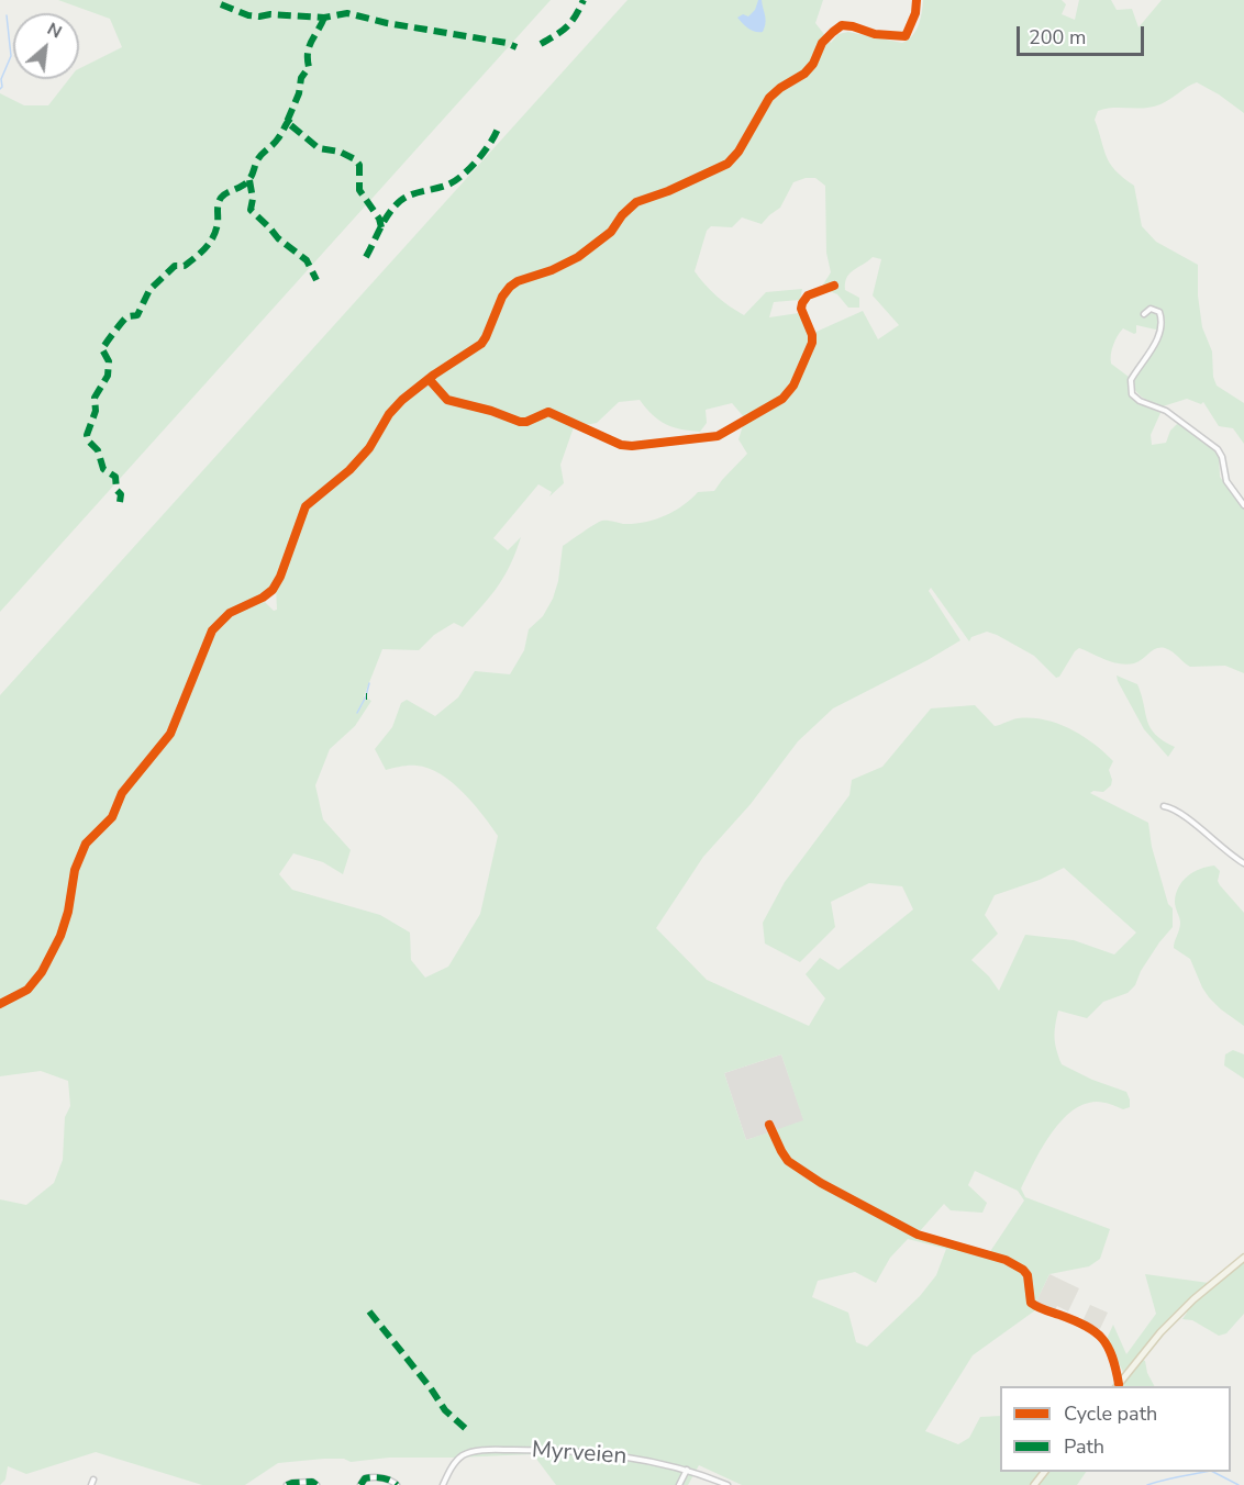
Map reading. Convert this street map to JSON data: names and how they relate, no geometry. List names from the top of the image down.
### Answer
{
  "streets": {
    "street": ["Myrveien"]
  },
  "legend": ["Cycle path", "Path"],
  "scale_bar": "200 m",
  "north": "top right"
}
